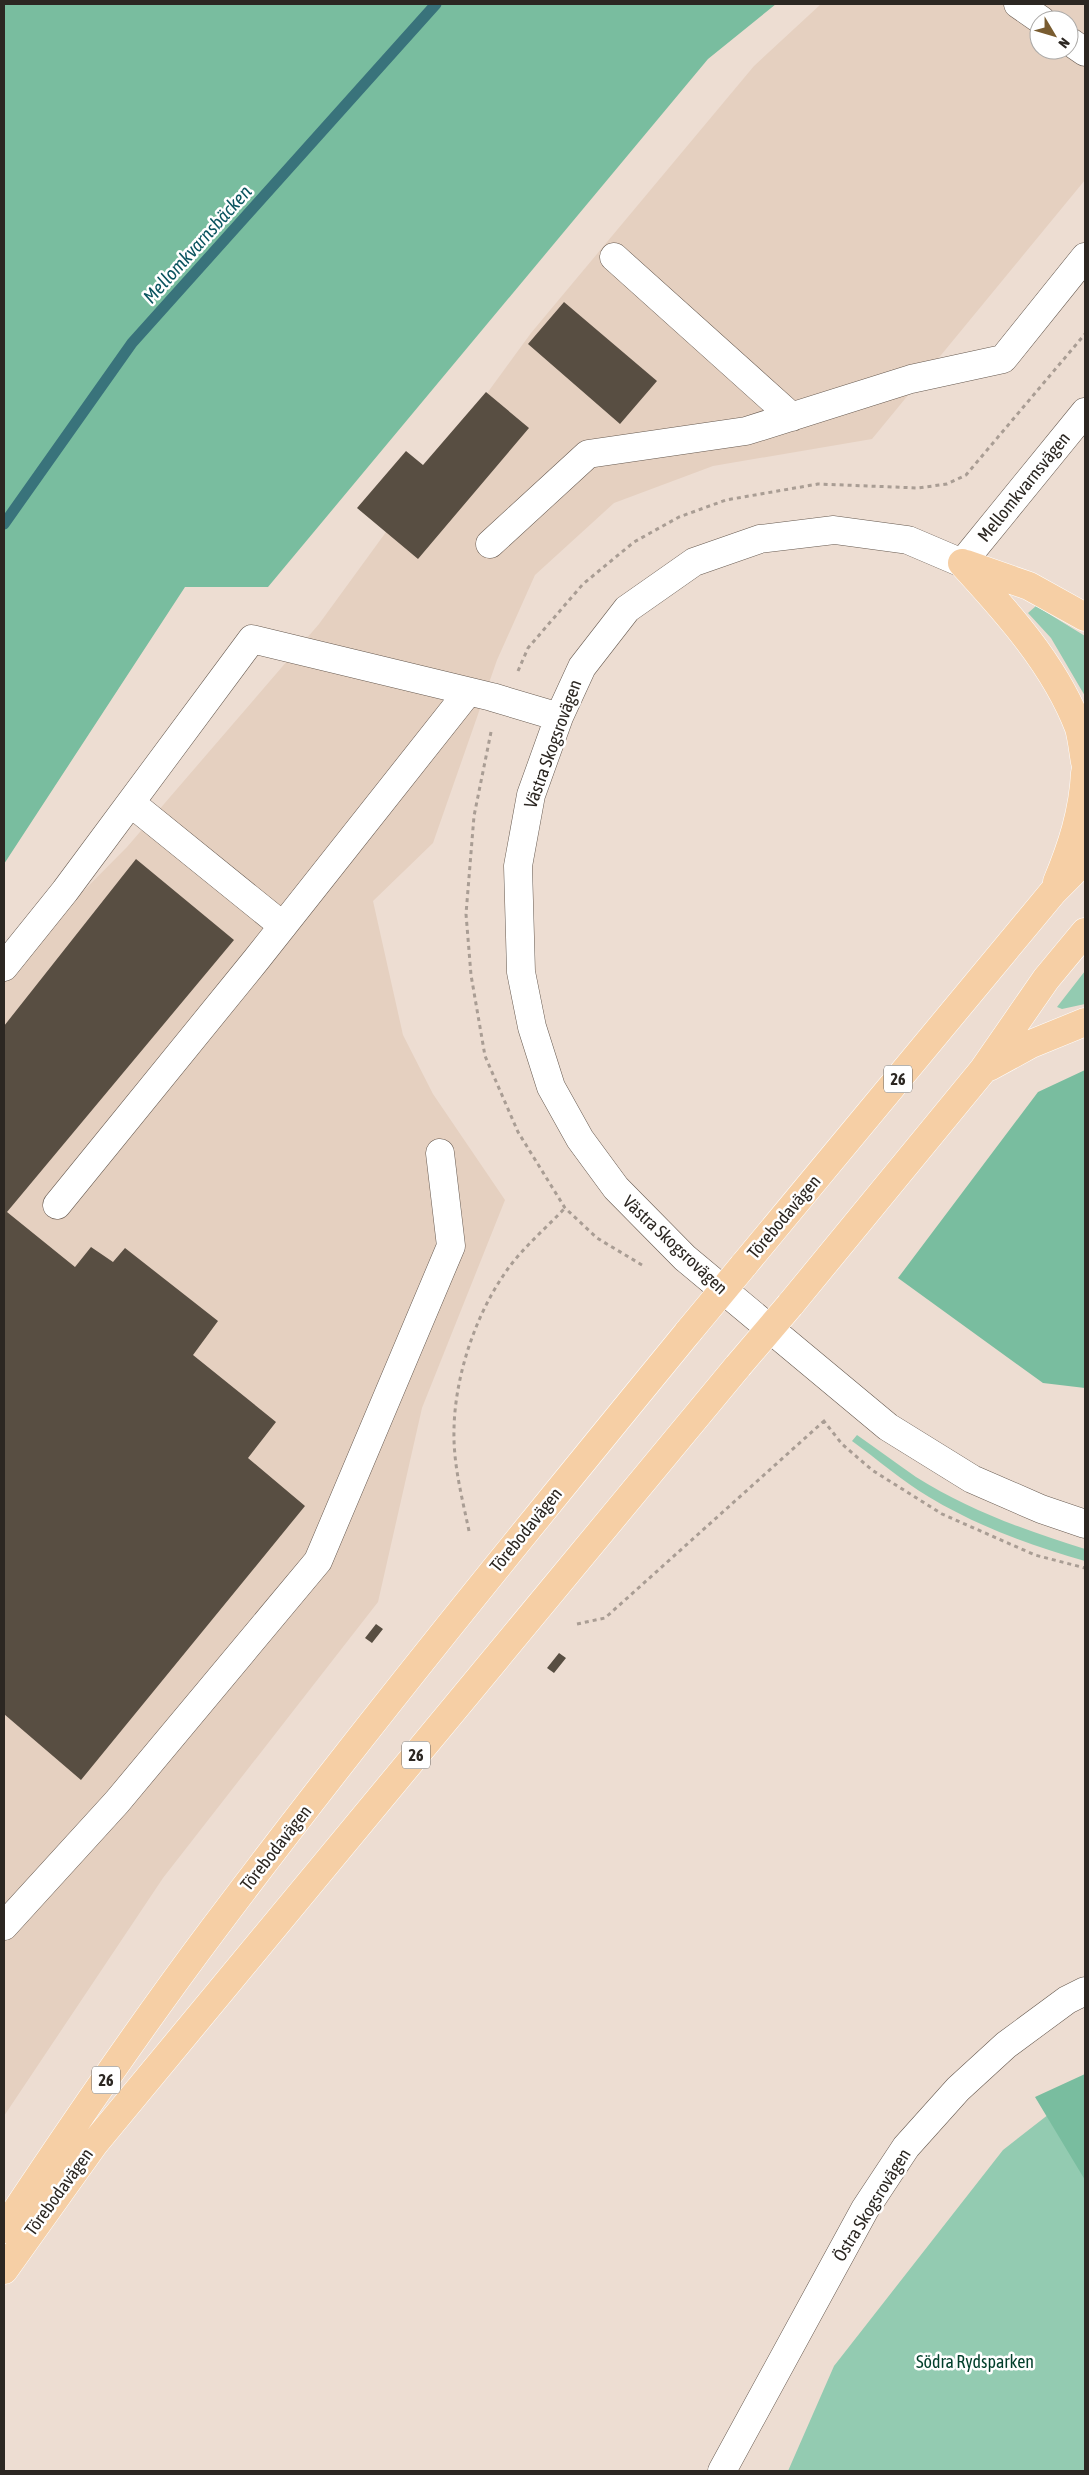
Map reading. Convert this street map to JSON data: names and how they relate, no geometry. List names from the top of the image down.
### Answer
{
  "streets": {
    "highway": ["26", "Törebodavägen"],
    "street": ["Mellomkvarnsvägen", "Västra Skogsrovägen", "Östra Skogsrovägen"]
  },
  "crossings": [
    ["Mellomkvarnsvägen", "Västra Skogsrovägen"]
  ],
  "water": ["Mellomkvarnsbäcken"],
  "parks": ["Södra Rydsparken"],
  "north": "bottom right"
}
